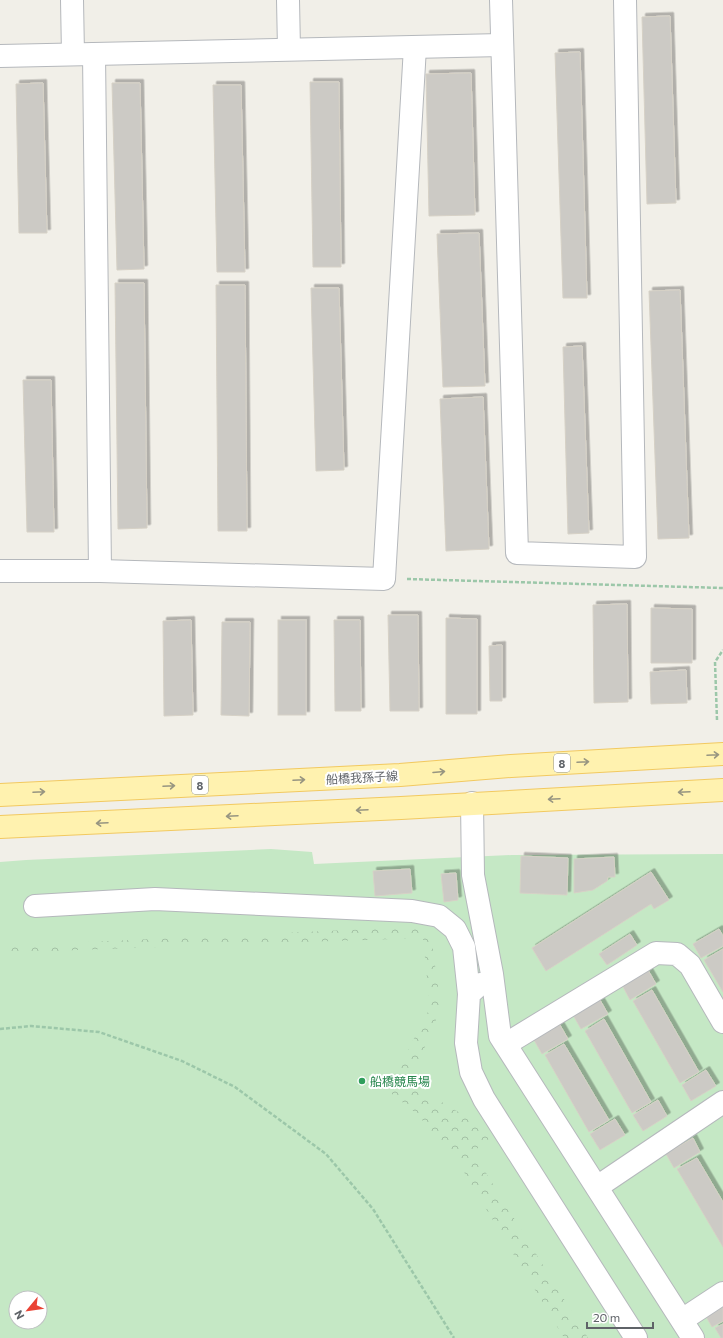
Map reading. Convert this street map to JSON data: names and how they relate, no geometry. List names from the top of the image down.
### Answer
{
  "streets": {
    "main road": ["8", "船橋我孫子線"]
  },
  "places": ["船橋競馬場"],
  "scale_bar": "20 m",
  "north": "bottom left"
}
